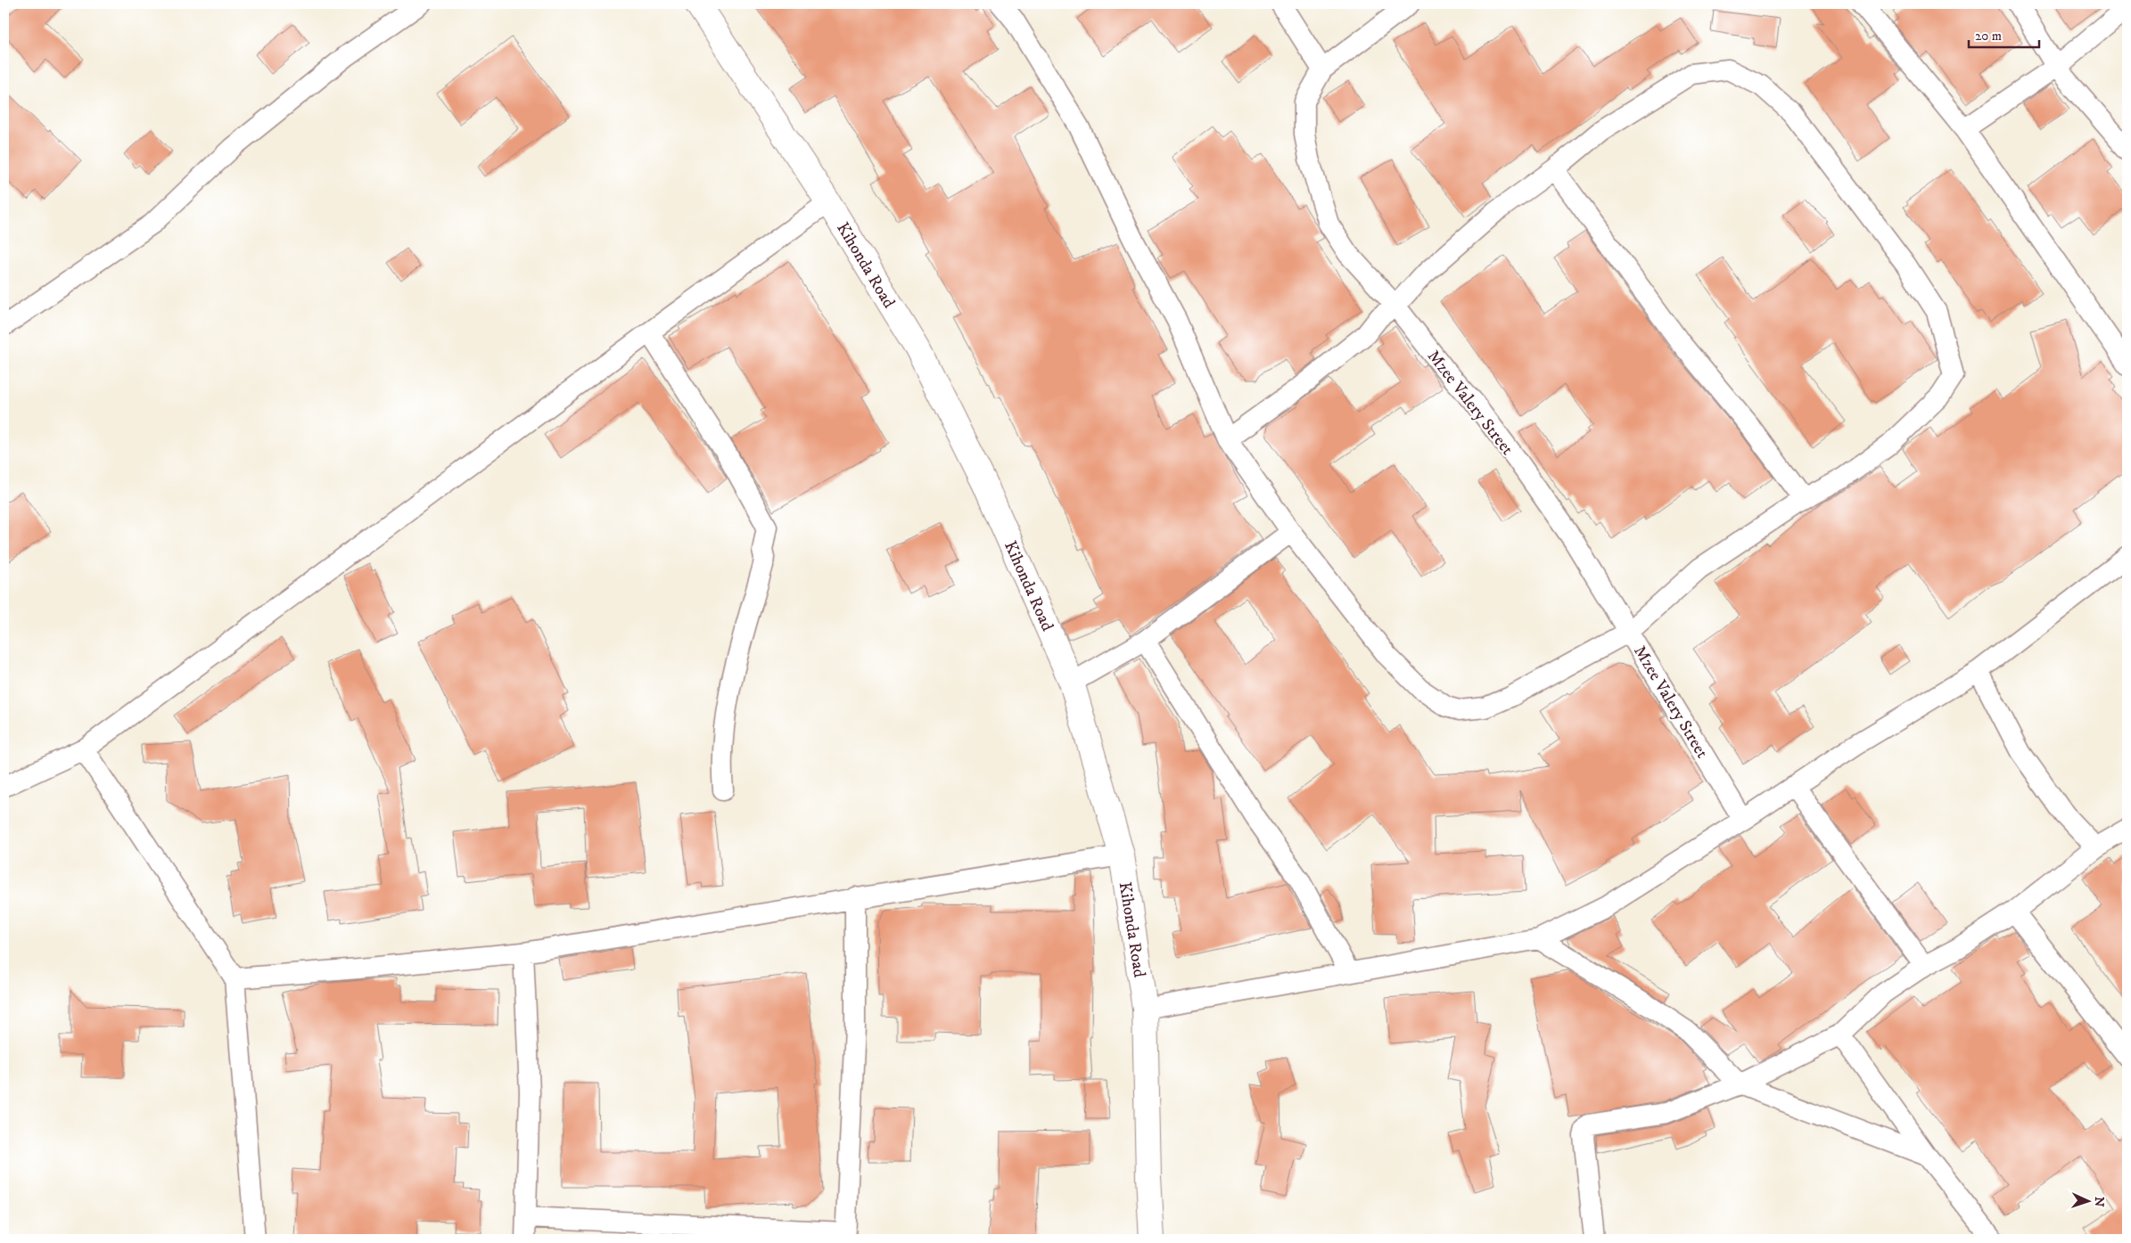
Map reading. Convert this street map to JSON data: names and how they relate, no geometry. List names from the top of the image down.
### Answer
{
  "streets": {
    "street": ["Kihonda Road", "Mzee Valery Street"]
  },
  "scale_bar": "20 m",
  "north": "right"
}
